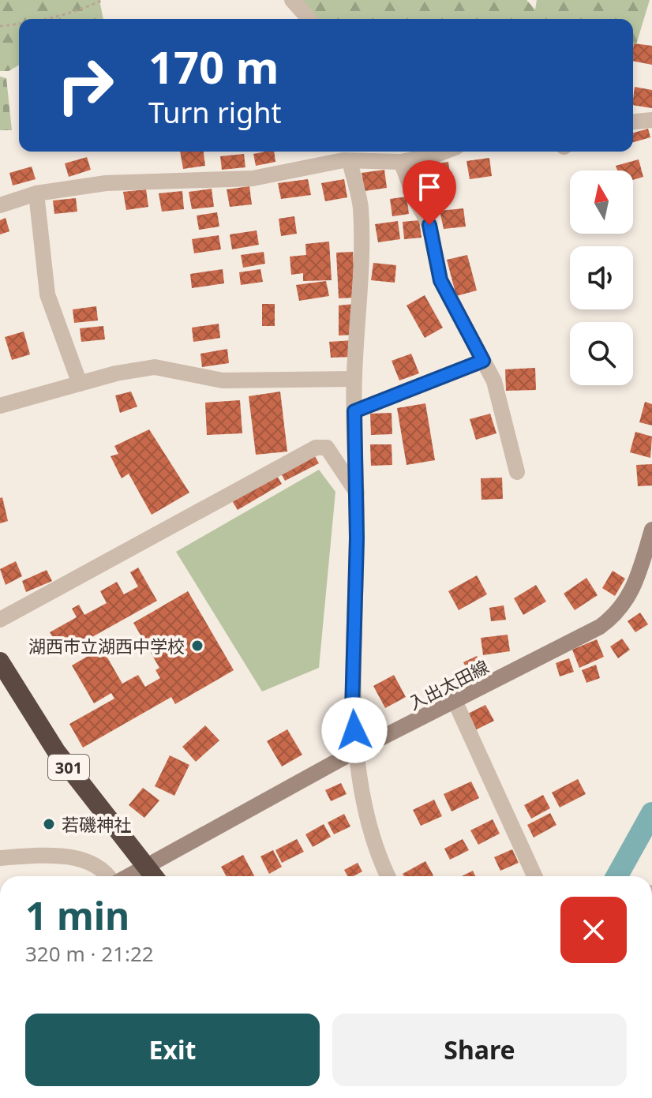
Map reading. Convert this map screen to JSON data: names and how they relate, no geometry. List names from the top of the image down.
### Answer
{
  "streets": {
    "highway": ["301"],
    "main road": ["入出太田線"]
  },
  "crossings": [
    ["入出太田線", "301"]
  ],
  "places": ["湖西市立湖西中学校", "若磯神社"],
  "north": "top",
  "page": {
    "turn": ["170 m", "Turn right"],
    "heading": ["1 min", "320 m · 21:22"],
    "buttons": ["Exit", "Share"]
  }
}
